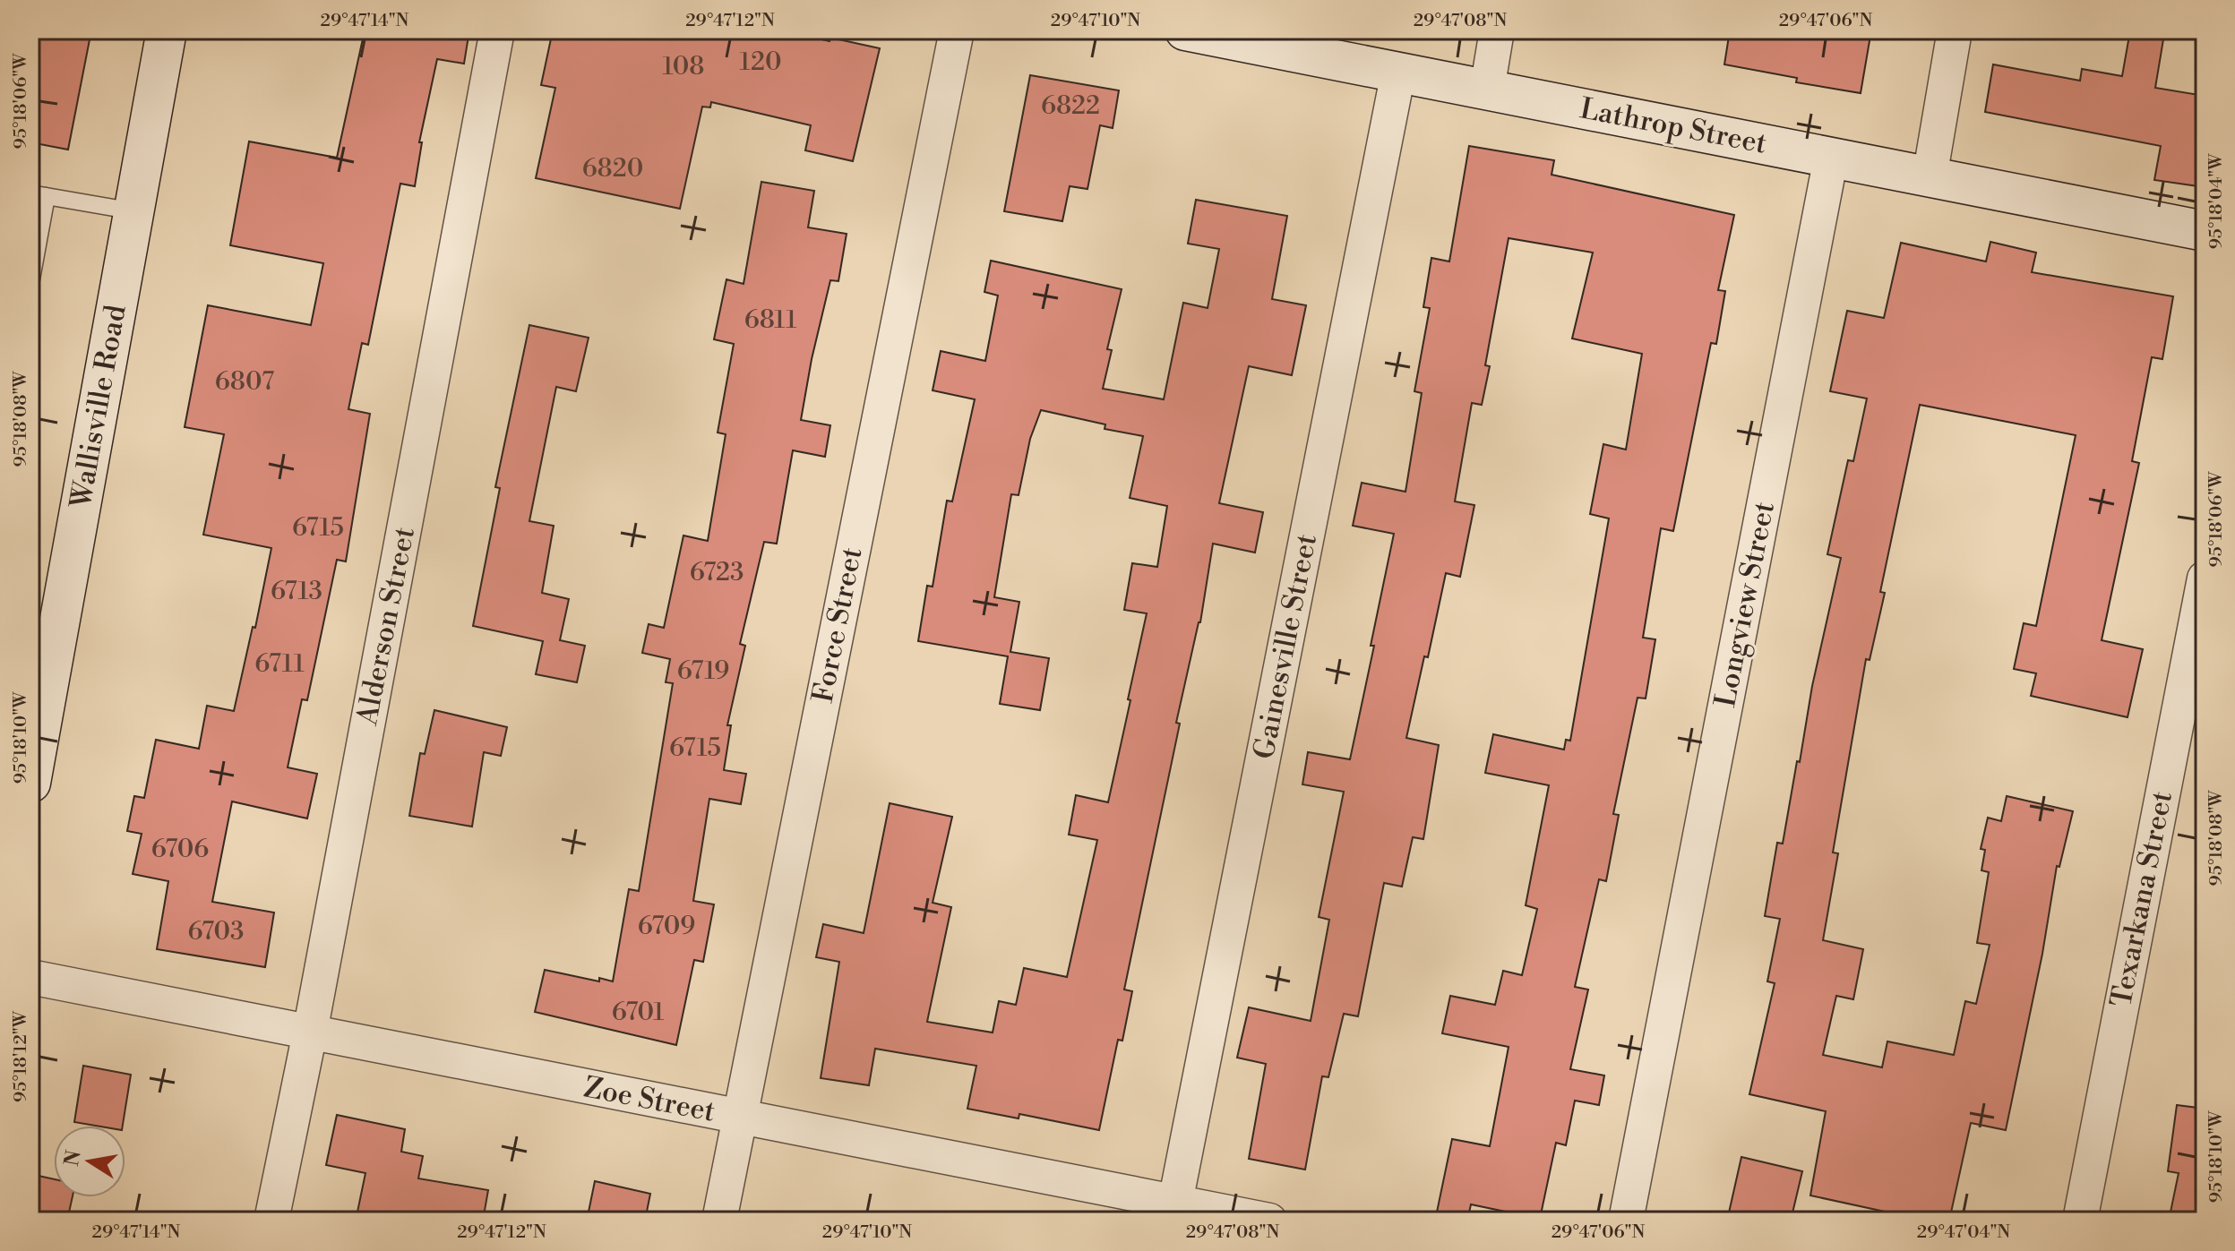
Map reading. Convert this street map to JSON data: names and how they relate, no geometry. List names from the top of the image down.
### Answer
{
  "streets": {
    "street": [
      "Lathrop Street",
      "Wallisville Road",
      "Longview Street",
      "Force Street",
      "Alderson Street",
      "Gainesville Street",
      "Texarkana Street",
      "Zoe Street"
    ]
  },
  "crossings": [
    ["Lathrop Street", "Longview Street"],
    ["Lathrop Street", "Gainesville Street"],
    ["Force Street", "Zoe Street"],
    ["Alderson Street", "Zoe Street"],
    ["Gainesville Street", "Zoe Street"]
  ],
  "house_numbers": [
    "120",
    "108",
    "6822",
    "6820",
    "6811",
    "6807",
    "6715",
    "6723",
    "6713",
    "6711",
    "6719",
    "6715",
    "6706",
    "6709",
    "6703",
    "6701"
  ],
  "north": "left",
  "coordinates": [
    "29°47'14\"N",
    "29°47'12\"N",
    "29°47'10\"N",
    "29°47'08\"N",
    "29°47'06\"N",
    "95°18'06\"W",
    "95°18'04\"W",
    "95°18'08\"W",
    "95°18'10\"W",
    "95°18'12\"W",
    "29°47'04\"N"
  ]
}
